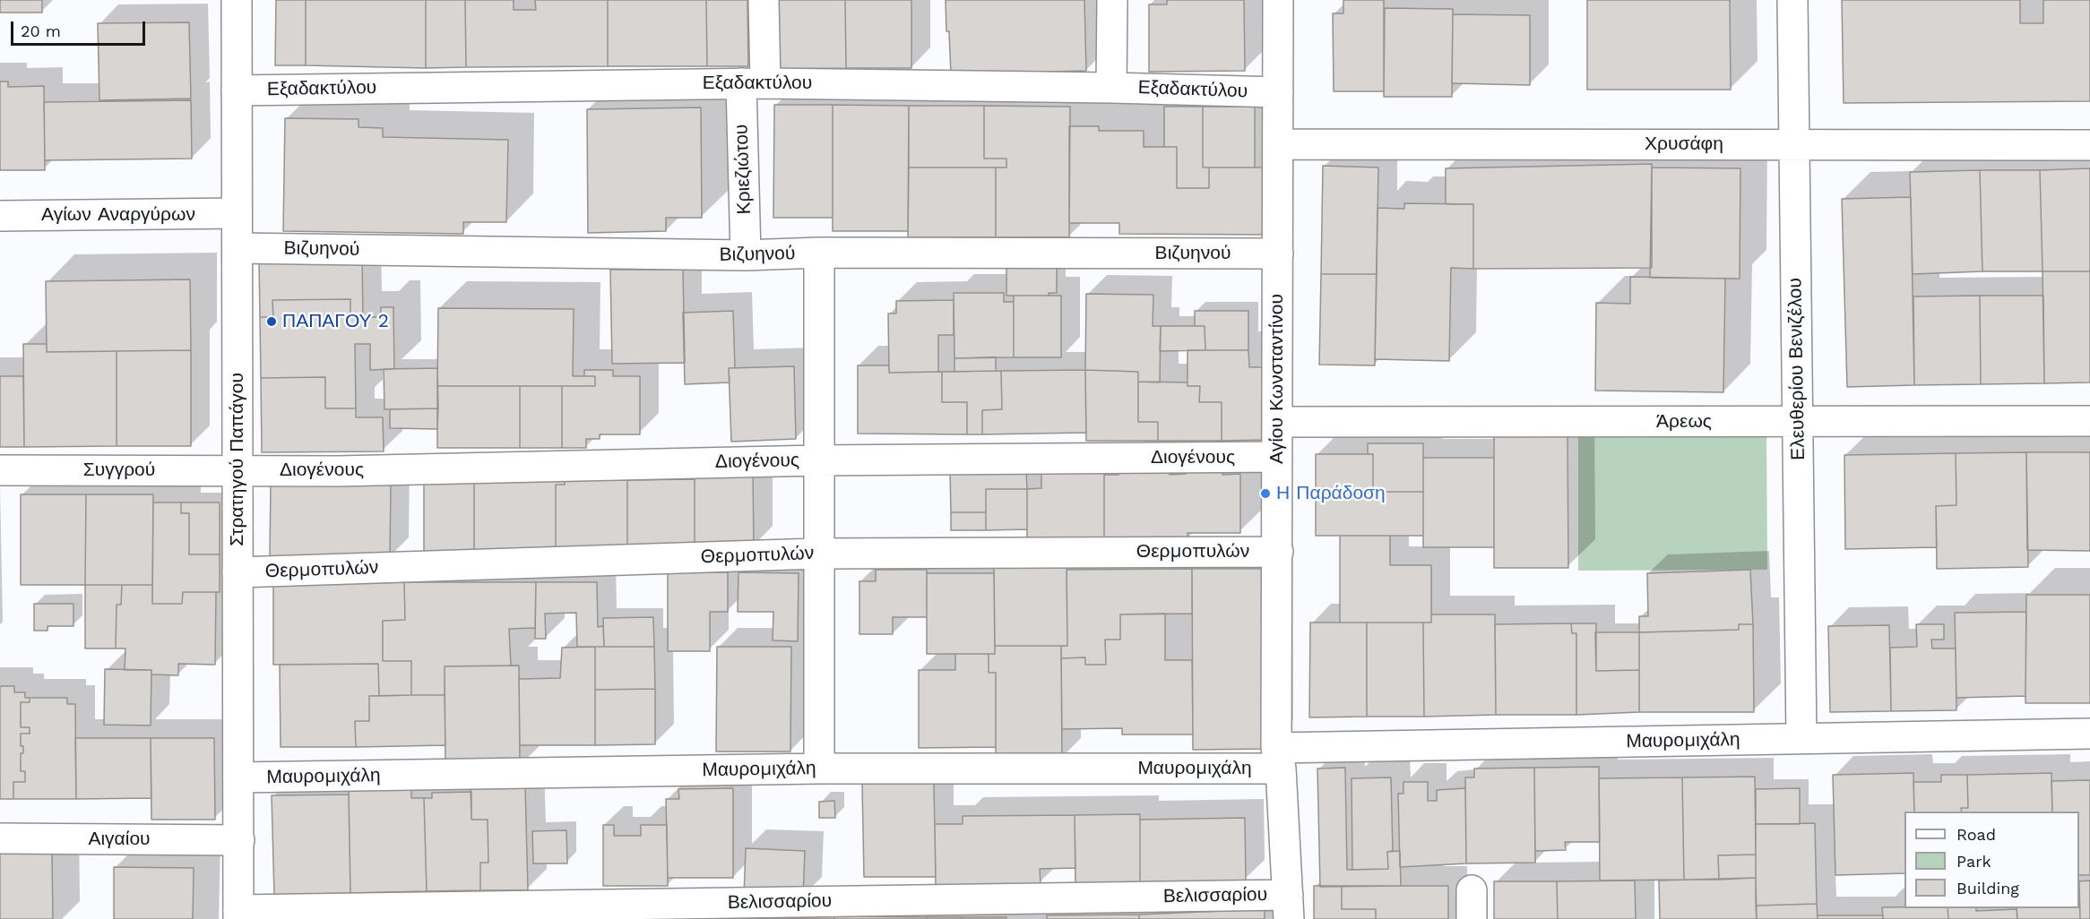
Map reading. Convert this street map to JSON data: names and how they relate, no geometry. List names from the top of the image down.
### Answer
{
  "streets": {
    "street": [
      "Εξαδακτύλου",
      "Χρυσάφη",
      "Κριεζιώτου",
      "Αγίων Αναργύρων",
      "Βιζυηνού",
      "Ελευθερίου Βενιζέλου",
      "Αγίου Κωνσταντίνου",
      "Άρεως",
      "Διογένους",
      "Στρατηγού Παπάγου",
      "Συγγρού",
      "Θερμοπυλών",
      "Μαυρομιχάλη",
      "Αιγαίου",
      "Βελισσαρίου"
    ]
  },
  "crossings": [
    ["Εξαδακτύλου", "Κριεζιώτου"],
    ["Εξαδακτύλου", "Αγίου Κωνσταντίνου"],
    ["Εξαδακτύλου", "Στρατηγού Παπάγου"],
    ["Χρυσάφη", "Ελευθερίου Βενιζέλου"],
    ["Χρυσάφη", "Αγίου Κωνσταντίνου"],
    ["Κριεζιώτου", "Βιζυηνού"],
    ["Αγίων Αναργύρων", "Στρατηγού Παπάγου"],
    ["Βιζυηνού", "Αγίου Κωνσταντίνου"],
    ["Βιζυηνού", "Στρατηγού Παπάγου"],
    ["Ελευθερίου Βενιζέλου", "Άρεως"],
    ["Ελευθερίου Βενιζέλου", "Μαυρομιχάλη"],
    ["Αγίου Κωνσταντίνου", "Άρεως"],
    ["Αγίου Κωνσταντίνου", "Διογένους"],
    ["Αγίου Κωνσταντίνου", "Θερμοπυλών"],
    ["Αγίου Κωνσταντίνου", "Μαυρομιχάλη"],
    ["Αγίου Κωνσταντίνου", "Βελισσαρίου"],
    ["Διογένους", "Στρατηγού Παπάγου"],
    ["Διογένους", "Συγγρού"],
    ["Στρατηγού Παπάγου", "Συγγρού"],
    ["Στρατηγού Παπάγου", "Θερμοπυλών"],
    ["Στρατηγού Παπάγου", "Μαυρομιχάλη"],
    ["Στρατηγού Παπάγου", "Αιγαίου"],
    ["Στρατηγού Παπάγου", "Βελισσαρίου"]
  ],
  "places": ["ΠΑΠΑΓΟΥ 2", "Η Παράδοση"],
  "legend": ["Road", "Park", "Building"],
  "scale_bar": "20 m"
}
